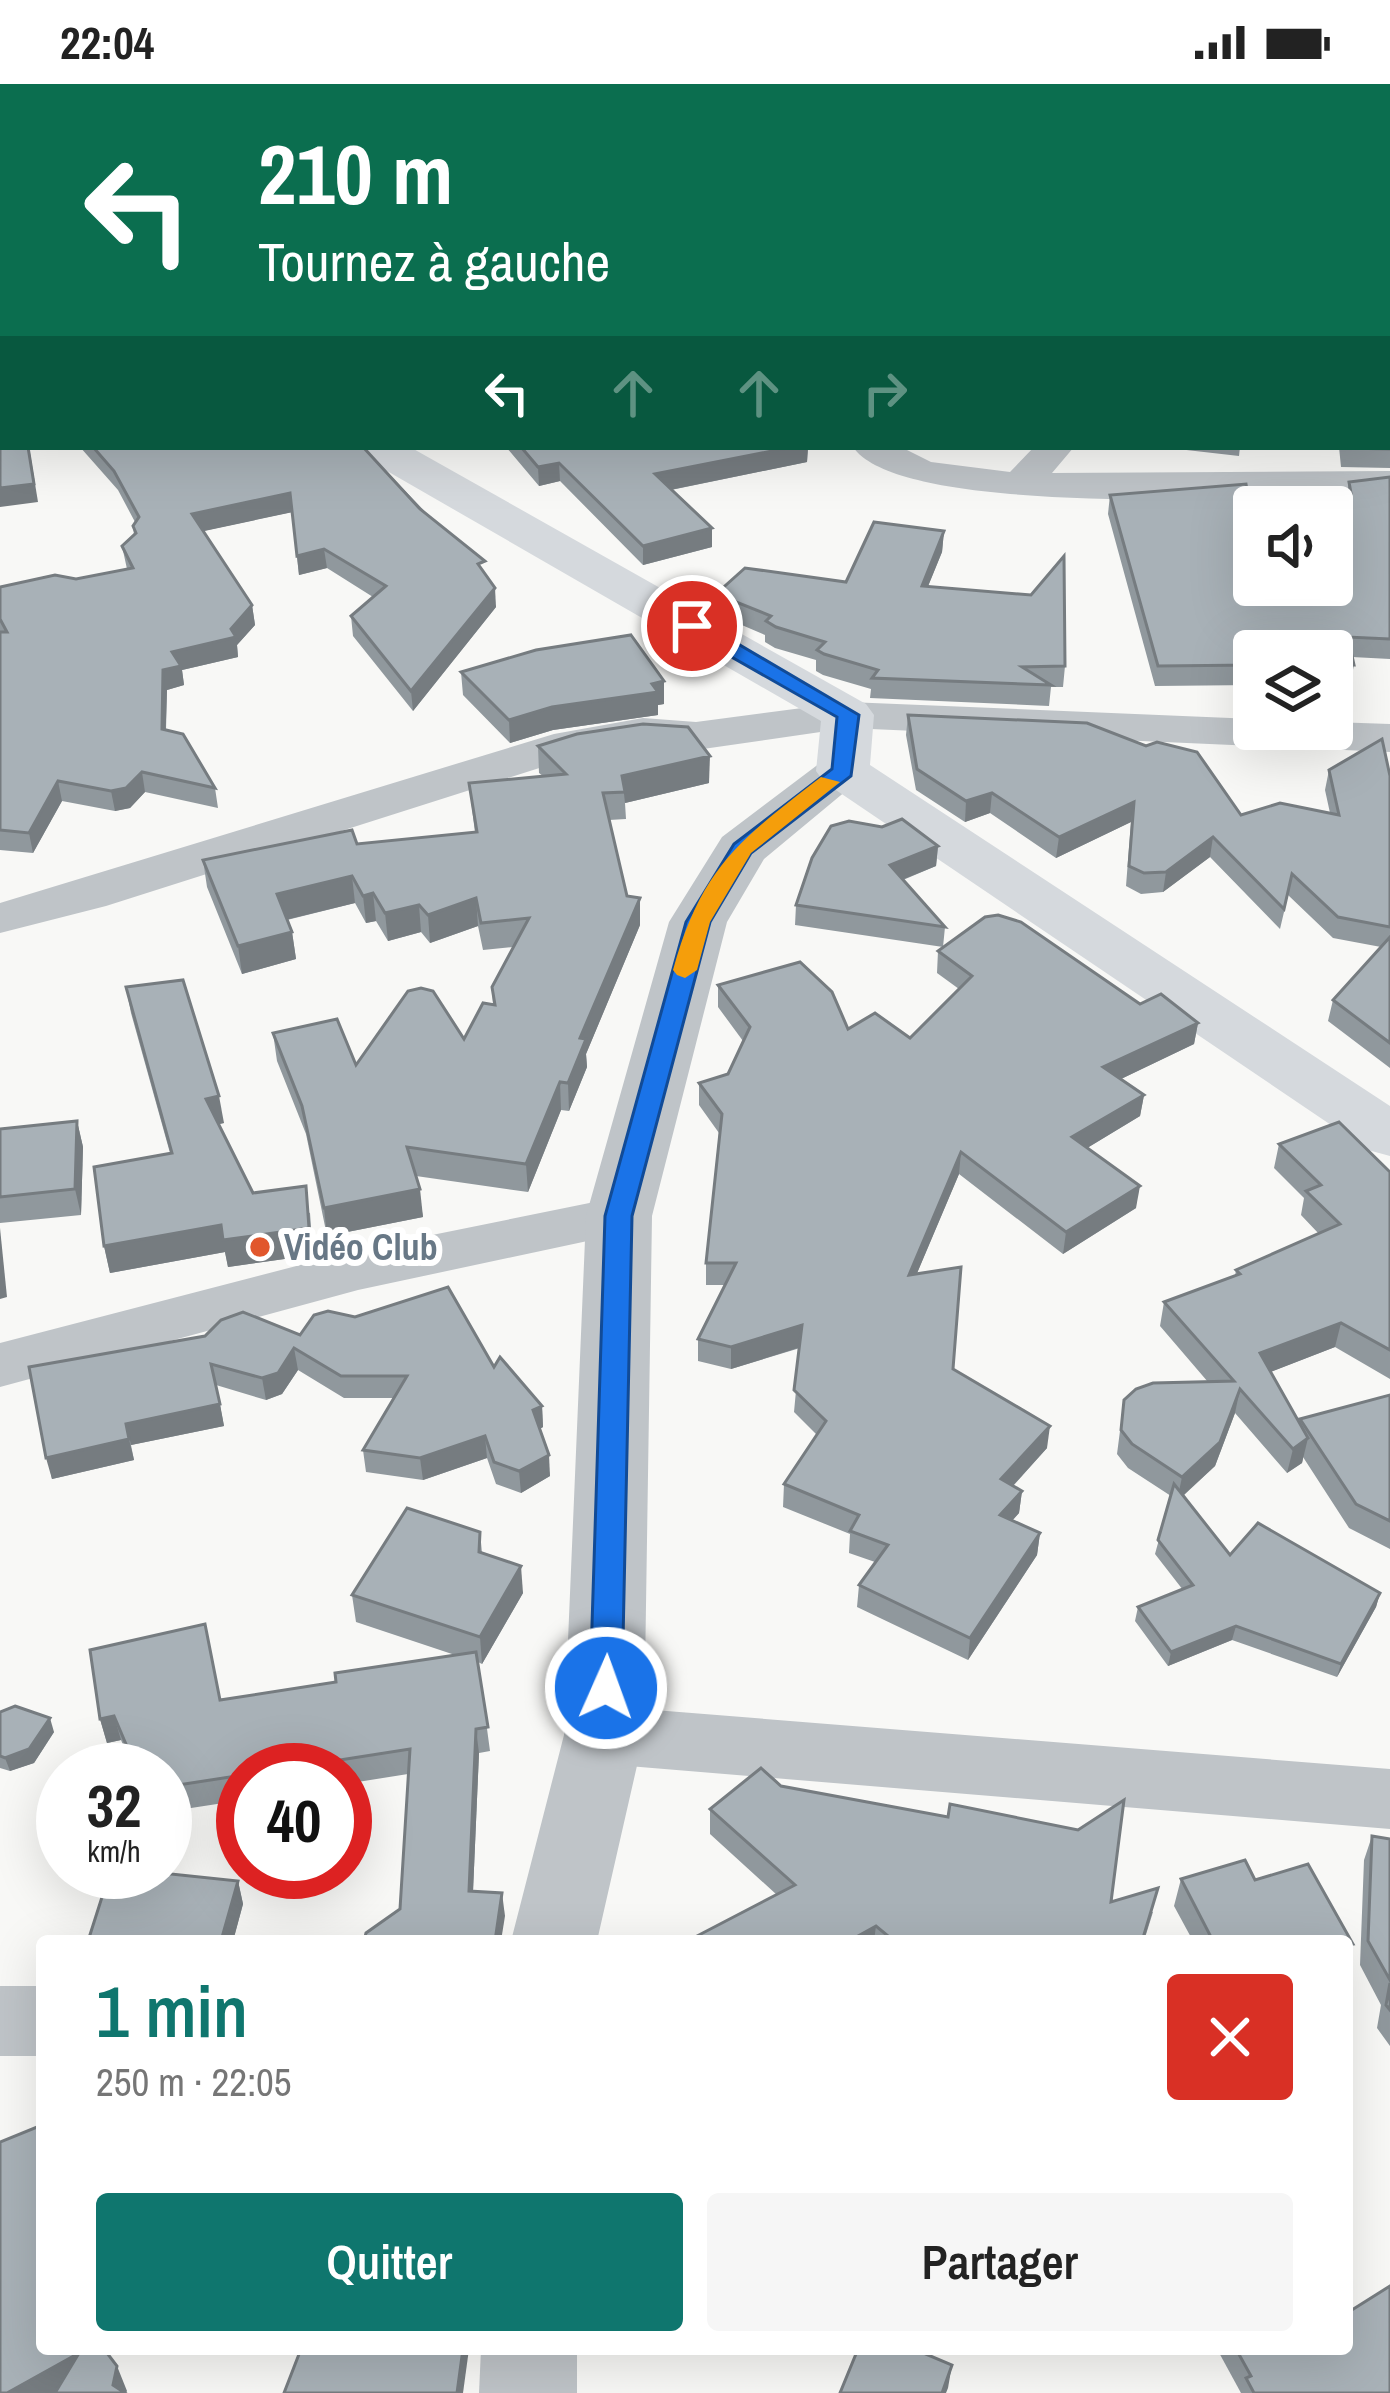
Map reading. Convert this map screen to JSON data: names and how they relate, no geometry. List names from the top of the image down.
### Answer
{
  "places": ["Vidéo Club"],
  "page": {
    "status": "22:04",
    "turn": ["210 m", "Tournez à gauche"],
    "speed": "32 km/h",
    "limit": "40",
    "heading": ["1 min", "250 m · 22:05"],
    "buttons": ["Quitter", "Partager"]
  }
}
